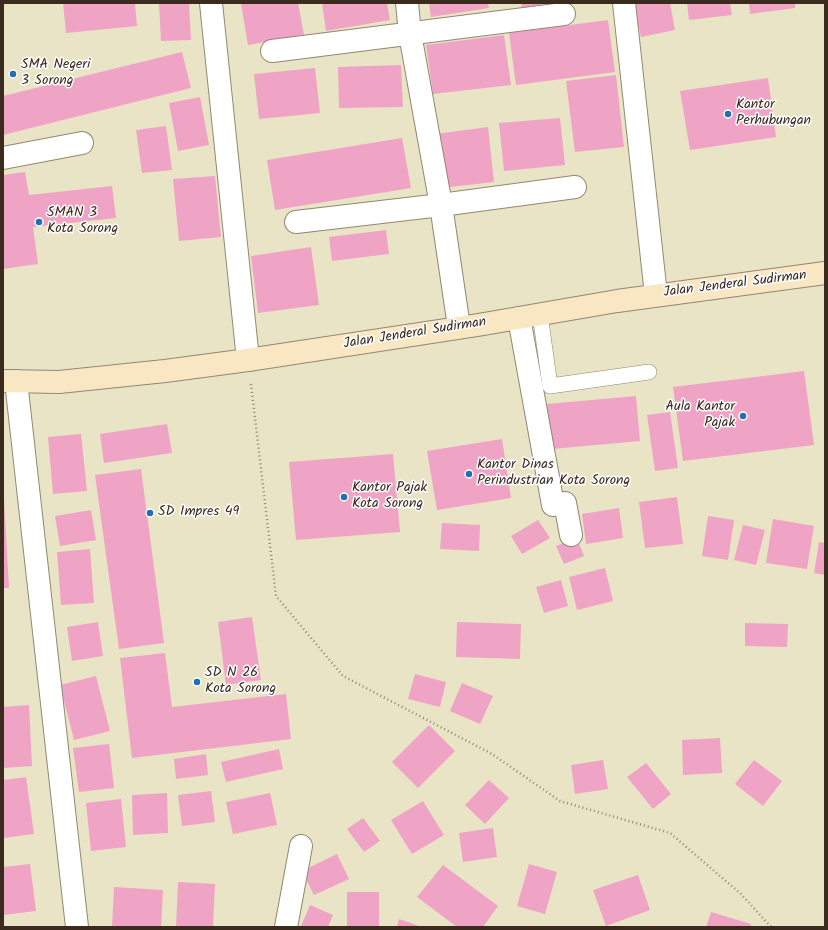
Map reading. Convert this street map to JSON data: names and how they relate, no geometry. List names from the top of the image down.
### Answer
{
  "streets": {
    "main road": ["Jalan Jenderal Sudirman"]
  },
  "places": [
    "SMA Negeri 3 Sorong",
    "Kantor Perhubungan",
    "SMAN 3 Kota Sorong",
    "Aula Kantor Pajak",
    "Kantor Dinas Perindustrian Kota Sorong",
    "Kantor Pajak Kota Sorong",
    "SD Impres 49",
    "SD N 26 Kota Sorong"
  ]
}
